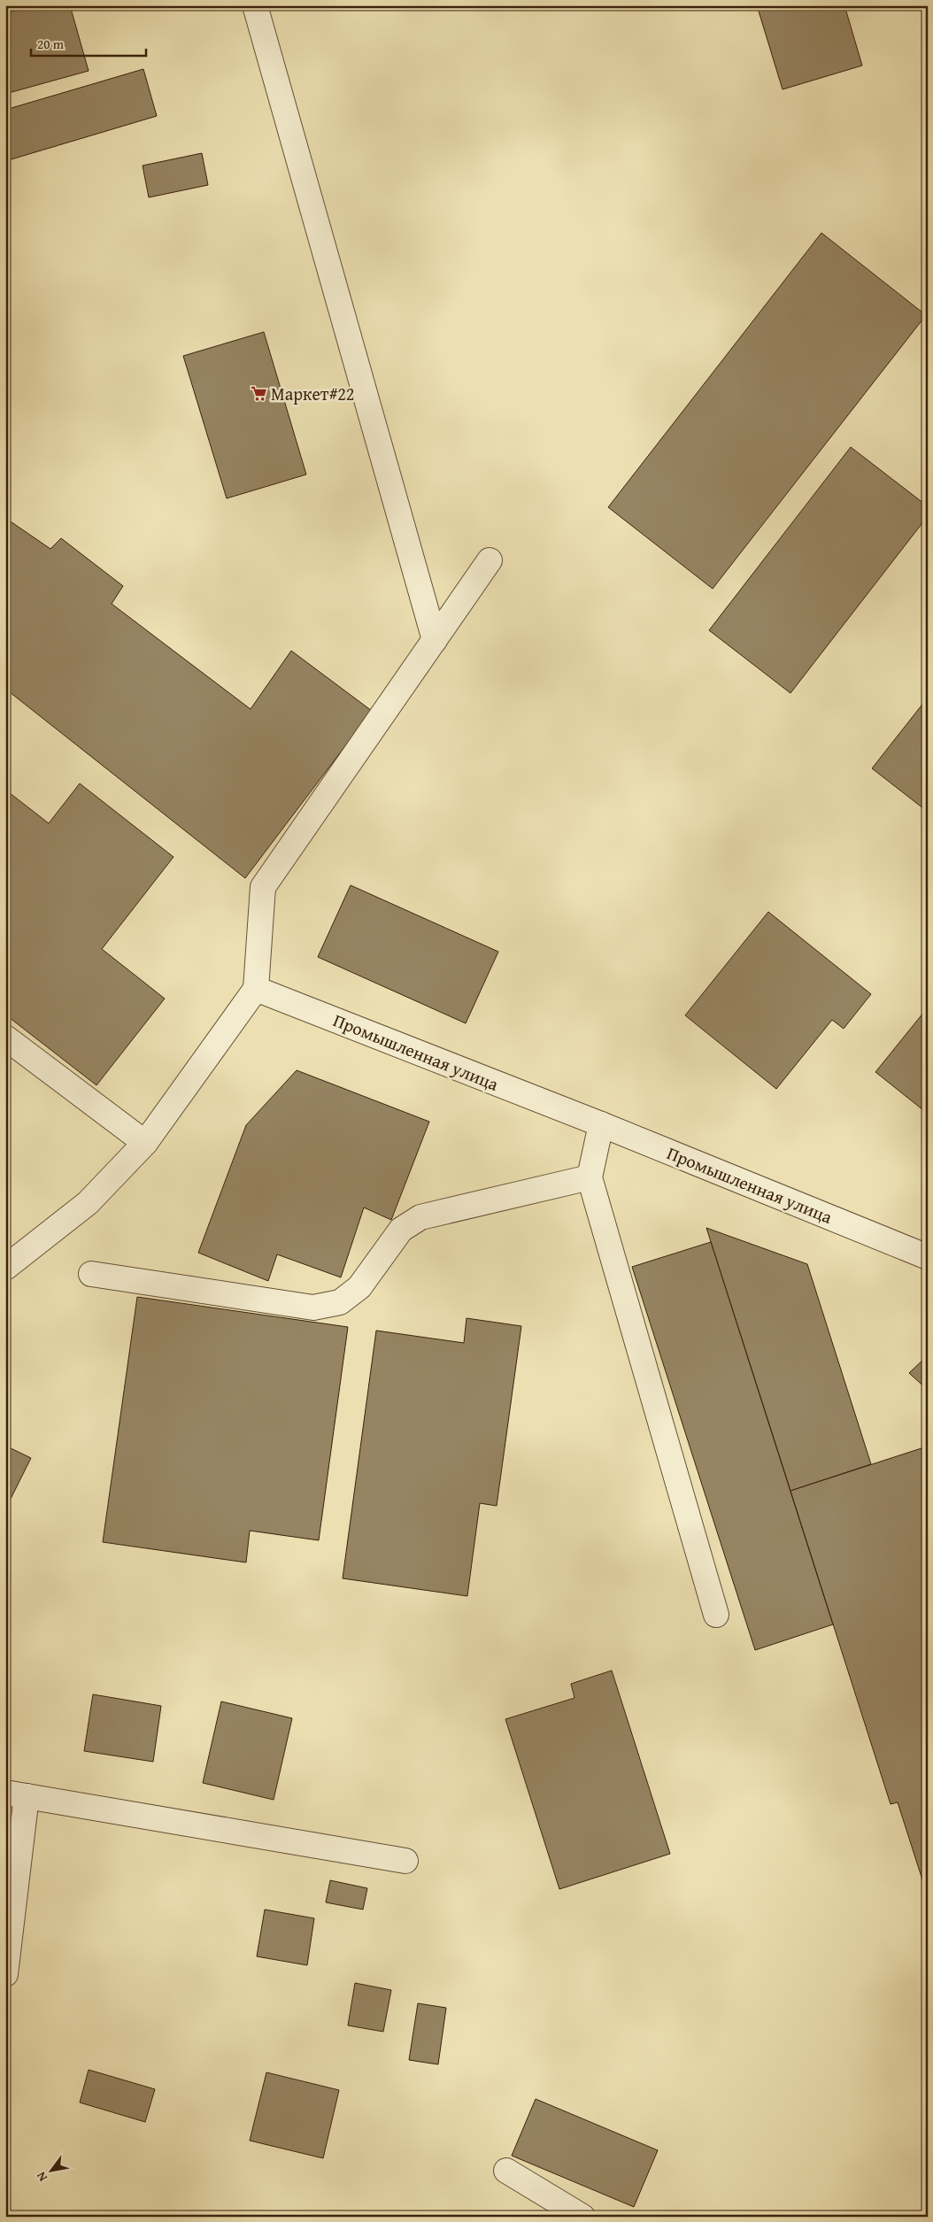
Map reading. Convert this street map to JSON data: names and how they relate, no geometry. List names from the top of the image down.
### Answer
{
  "streets": {
    "street": ["Промышленная улица"]
  },
  "places": {
    "supermarket": ["Маркет#22"]
  },
  "scale_bar": "20 m",
  "north": "bottom left"
}
